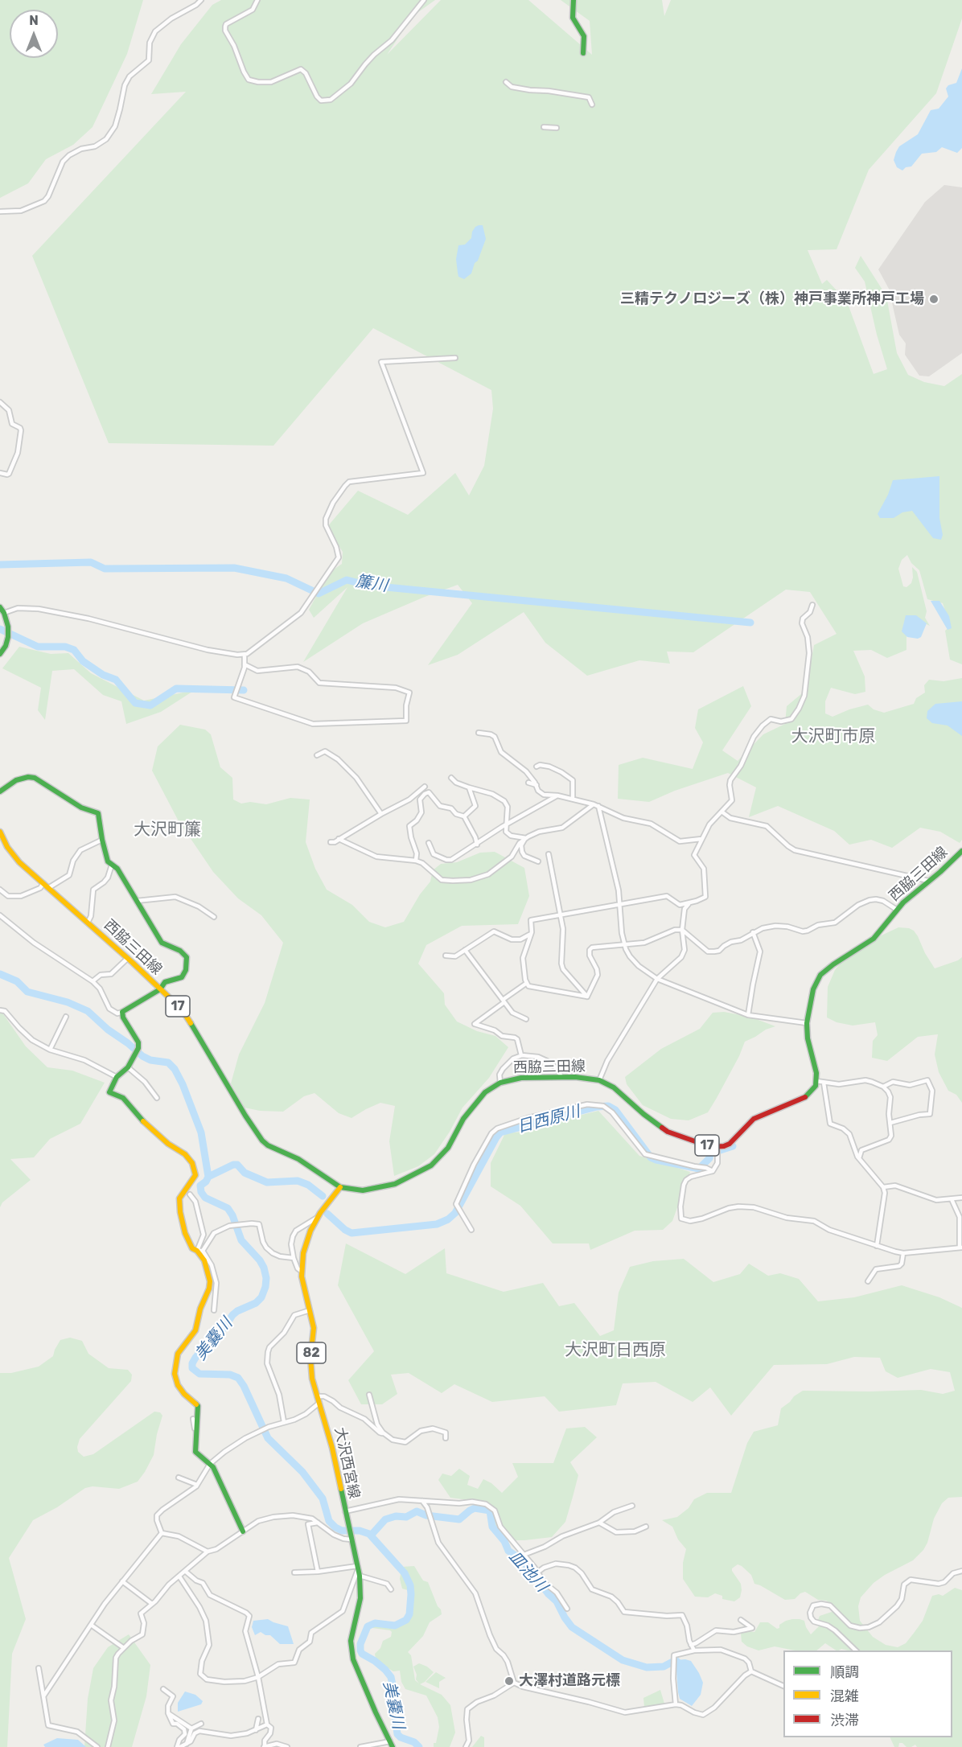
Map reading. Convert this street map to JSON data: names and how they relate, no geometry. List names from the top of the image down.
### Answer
{
  "streets": {
    "main road": [
      "西脇三田線",
      "17",
      "82",
      "大沢西宮線"
    ]
  },
  "crossings": [
    ["西脇三田線", "17"],
    ["西脇三田線", "大沢西宮線"]
  ],
  "districts": ["大沢町市原", "大沢町簾", "大沢町日西原"],
  "water": [
    "簾川",
    "日西原川",
    "美嚢川",
    "皿池川"
  ],
  "places": ["三精テクノロジーズ（株）神戸事業所神戸工場", "大澤村道路元標"],
  "legend": ["順調", "混雑", "渋滞"],
  "north": "top"
}
